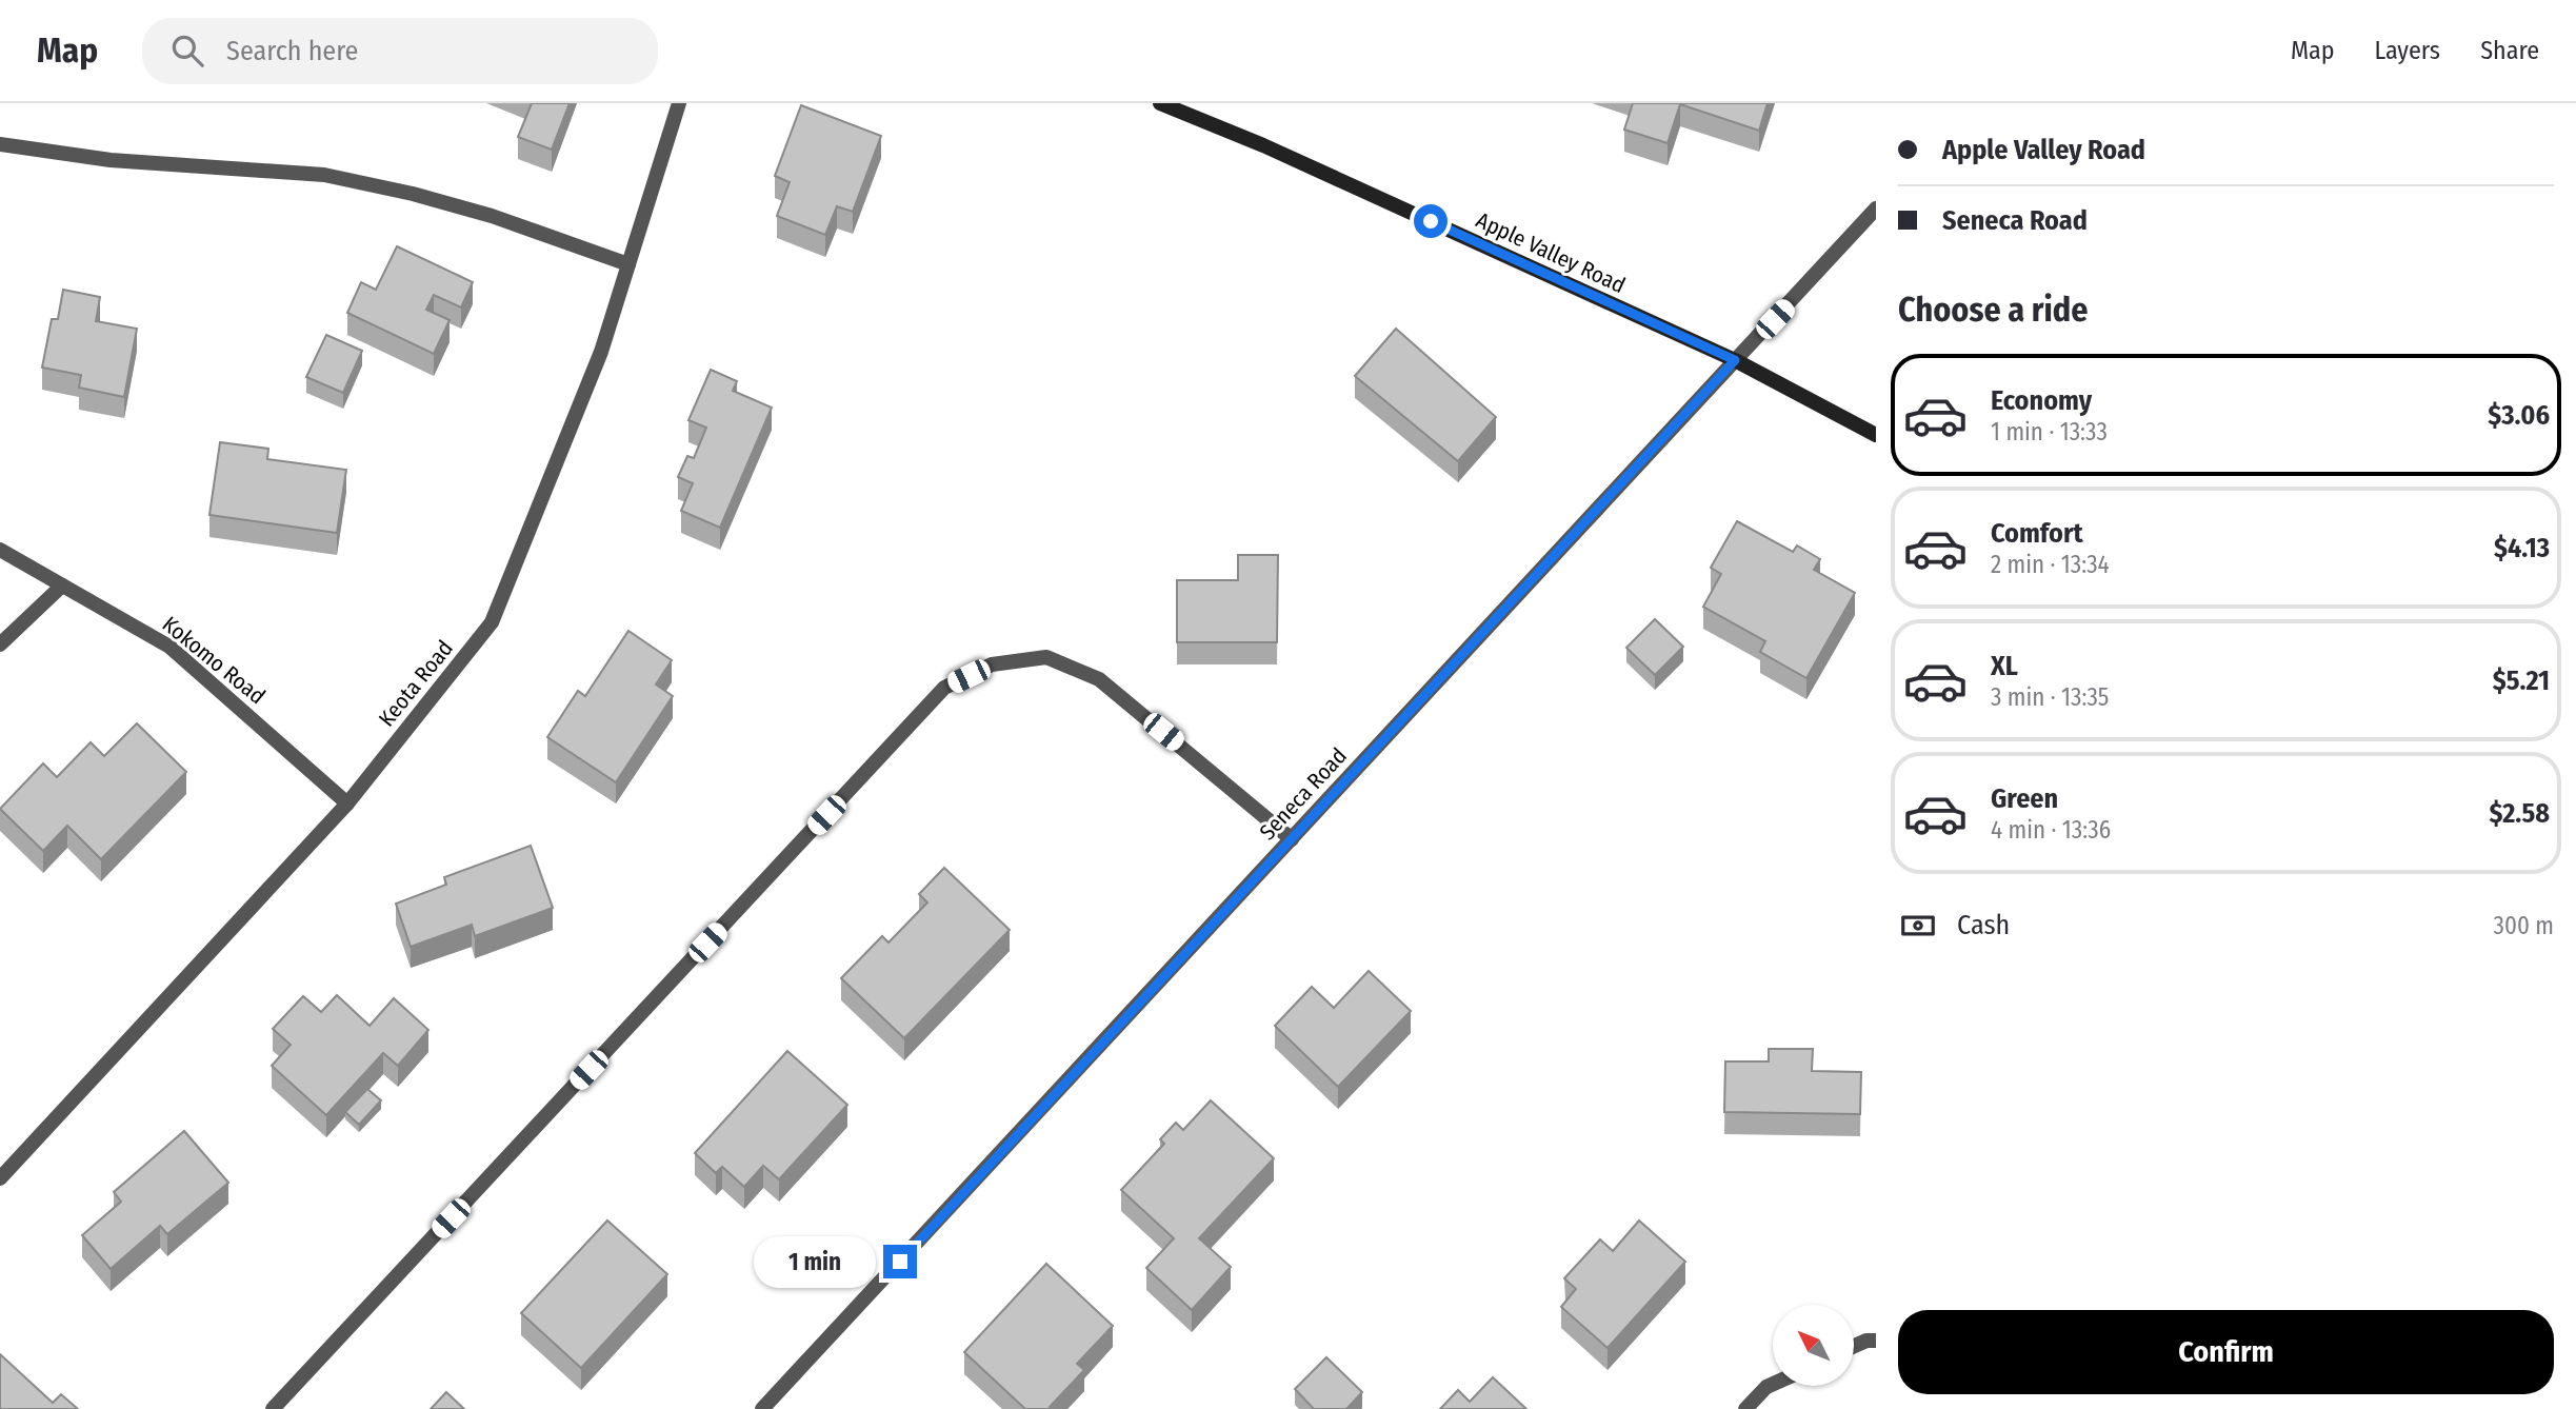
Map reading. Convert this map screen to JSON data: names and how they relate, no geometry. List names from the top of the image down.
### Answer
{
  "streets": {
    "main road": ["Apple Valley Road"],
    "street": ["Kokomo Road", "Keota Road", "Seneca Road"]
  },
  "crossings": [
    ["Apple Valley Road", "Seneca Road"],
    ["Kokomo Road", "Keota Road"]
  ],
  "north": "top left",
  "page": {
    "header": "Map",
    "search": "Search here",
    "nav": ["Map", "Layers", "Share"],
    "banner": ["Apple Valley Road", "Seneca Road"],
    "heading": "Choose a ride",
    "list": [
      {
        "name": "Economy",
        "note": "1 min · 13:33",
        "value": "$3.06"
      },
      {
        "name": "Comfort",
        "note": "2 min · 13:34",
        "value": "$4.13"
      },
      {
        "name": "XL",
        "note": "3 min · 13:35",
        "value": "$5.21"
      },
      {
        "name": "Green",
        "note": "4 min · 13:36",
        "value": "$2.58"
      }
    ],
    "pay": ["Cash", "300 m"],
    "bubble": "1 min",
    "buttons": "Confirm"
  }
}
